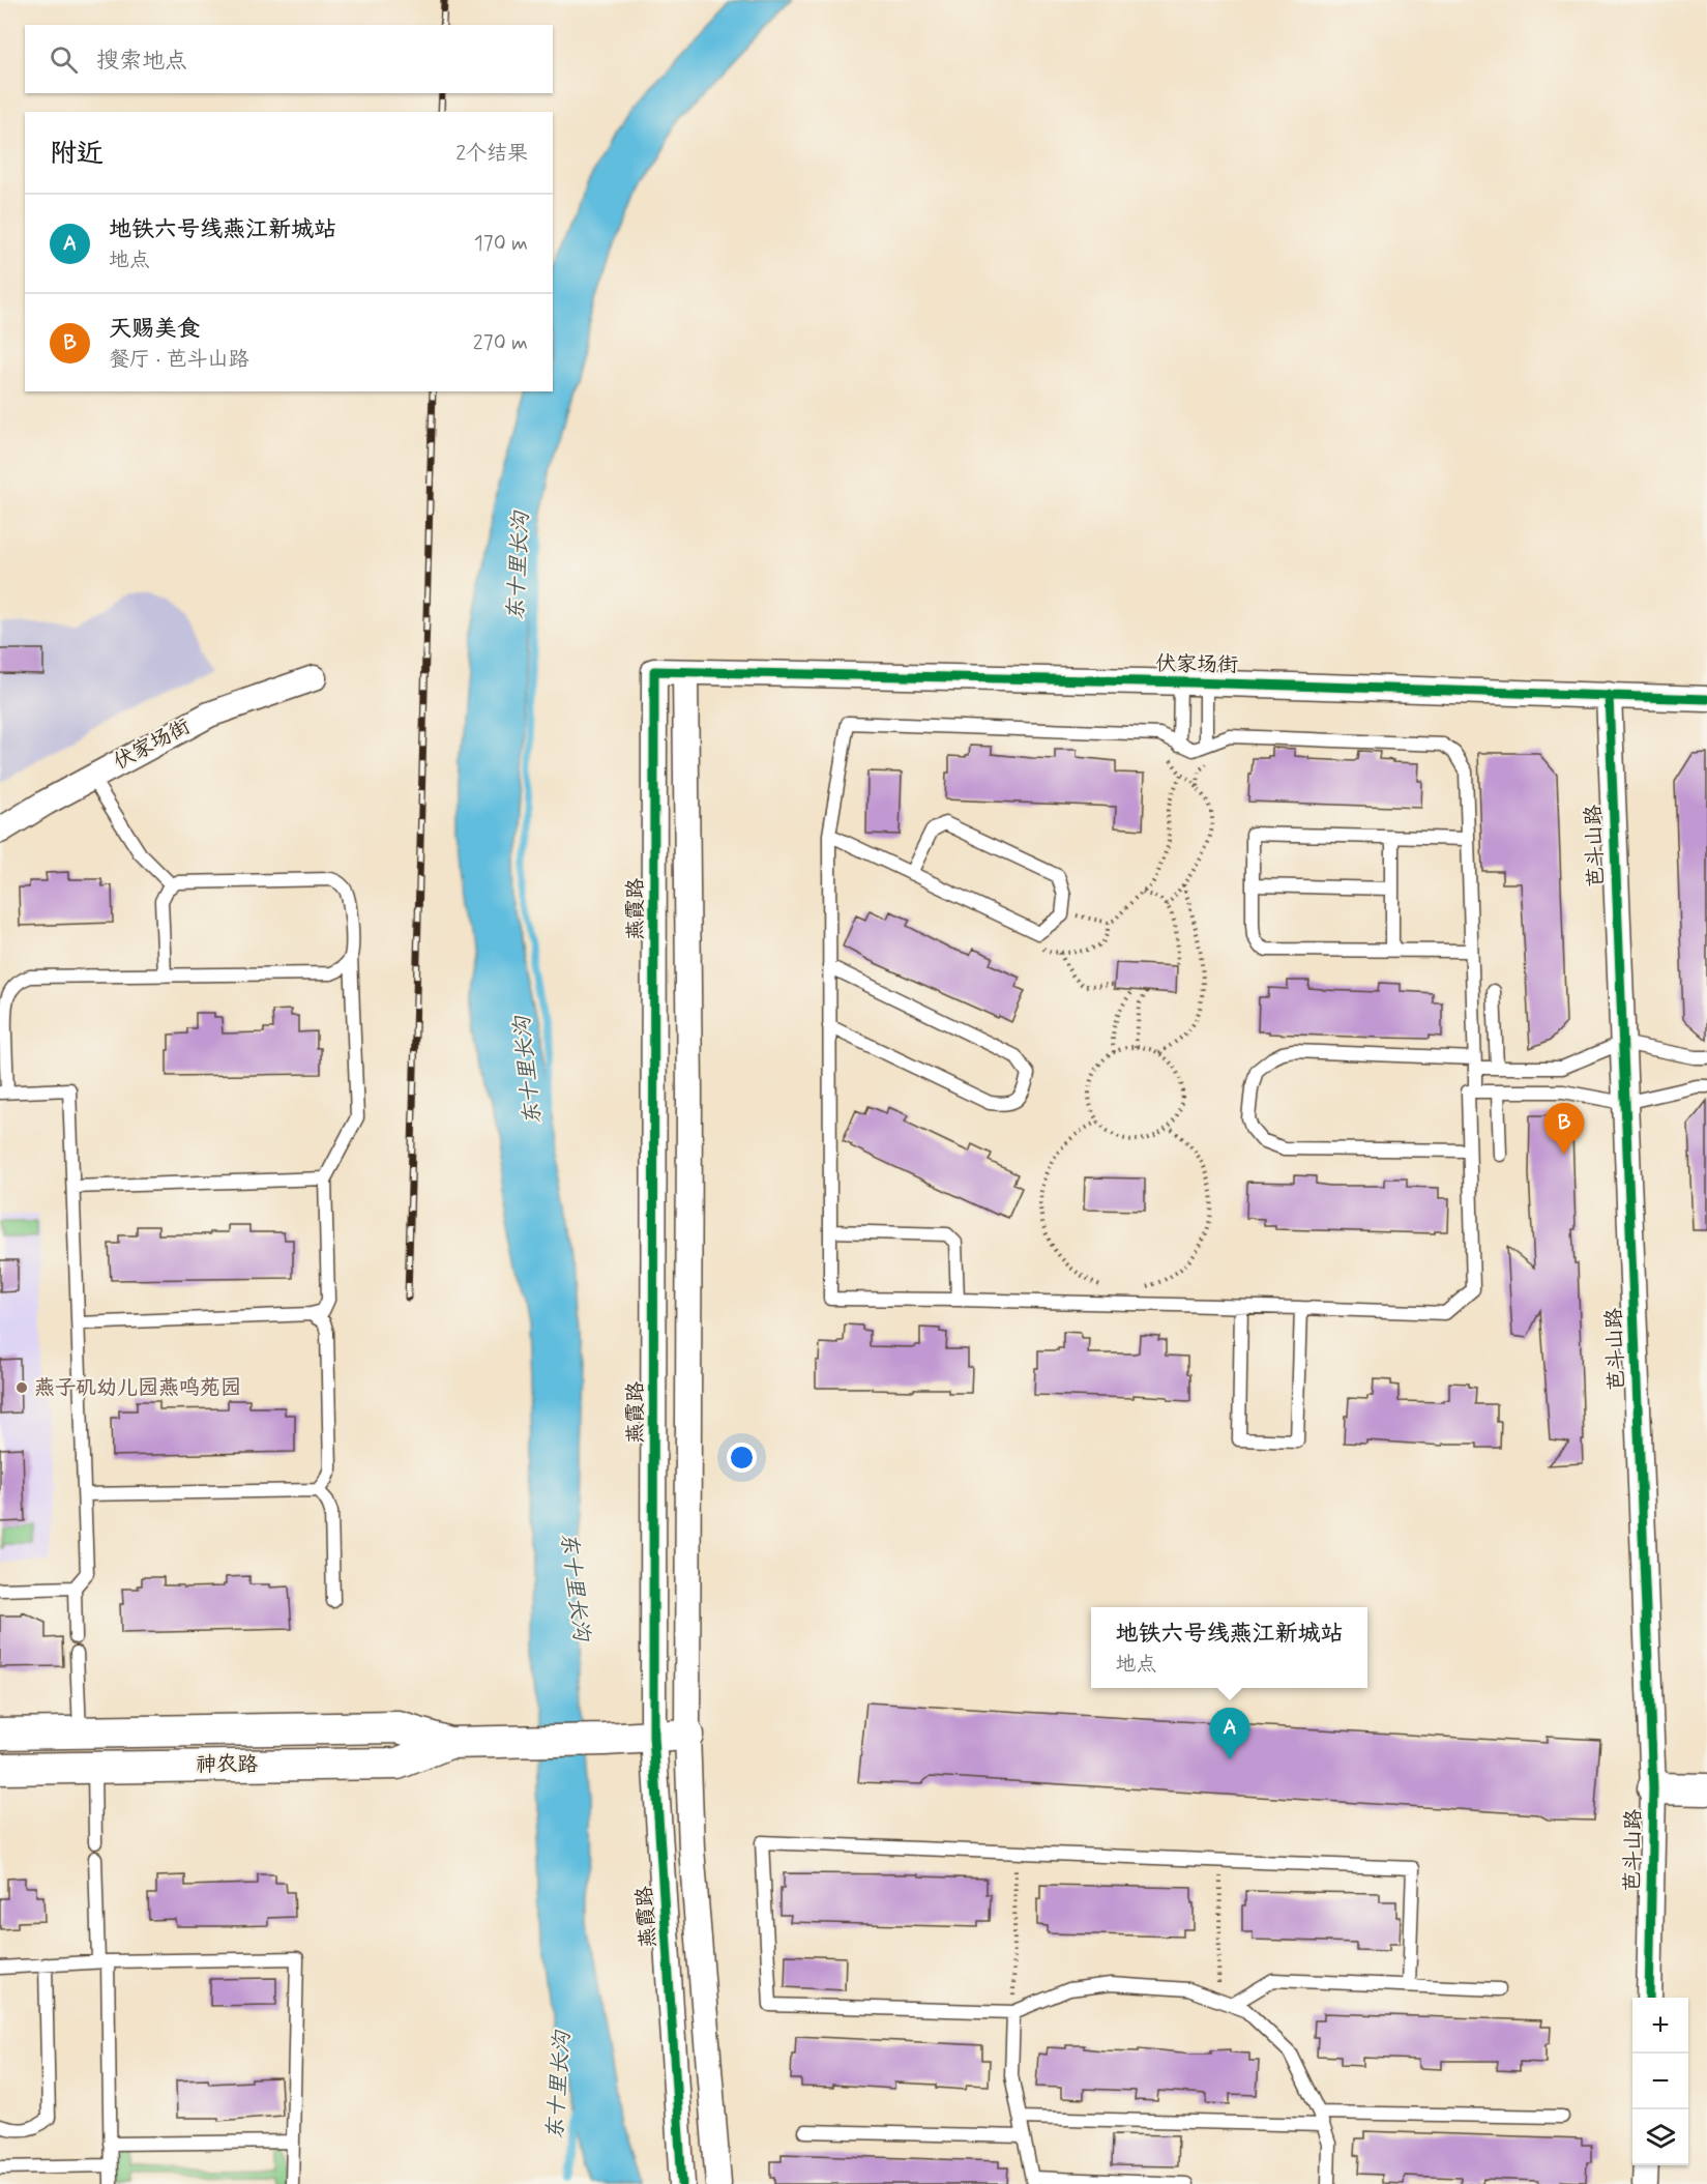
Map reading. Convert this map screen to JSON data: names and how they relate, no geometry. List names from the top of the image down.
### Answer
{
  "streets": {
    "street": [
      "伏家场街",
      "芭斗山路",
      "燕霞路",
      "神农路"
    ]
  },
  "crossings": [
    ["伏家场街", "芭斗山路"],
    ["伏家场街", "燕霞路"],
    ["燕霞路", "神农路"]
  ],
  "water": ["东十里长沟"],
  "places": ["燕子矶幼儿园燕鸣苑园"],
  "page": {
    "search": "搜索地点",
    "heading": ["附近", "2个结果"],
    "list": [
      {
        "mark": "A",
        "name": "地铁六号线燕江新城站",
        "note": "地点",
        "value": "170 m"
      },
      {
        "mark": "B",
        "name": "天赐美食",
        "note": "餐厅 · 芭斗山路",
        "value": "270 m"
      }
    ],
    "pins": ["B", "A"],
    "popup": ["地铁六号线燕江新城站", "地点"],
    "map_buttons": ["+", "−"]
  }
}
